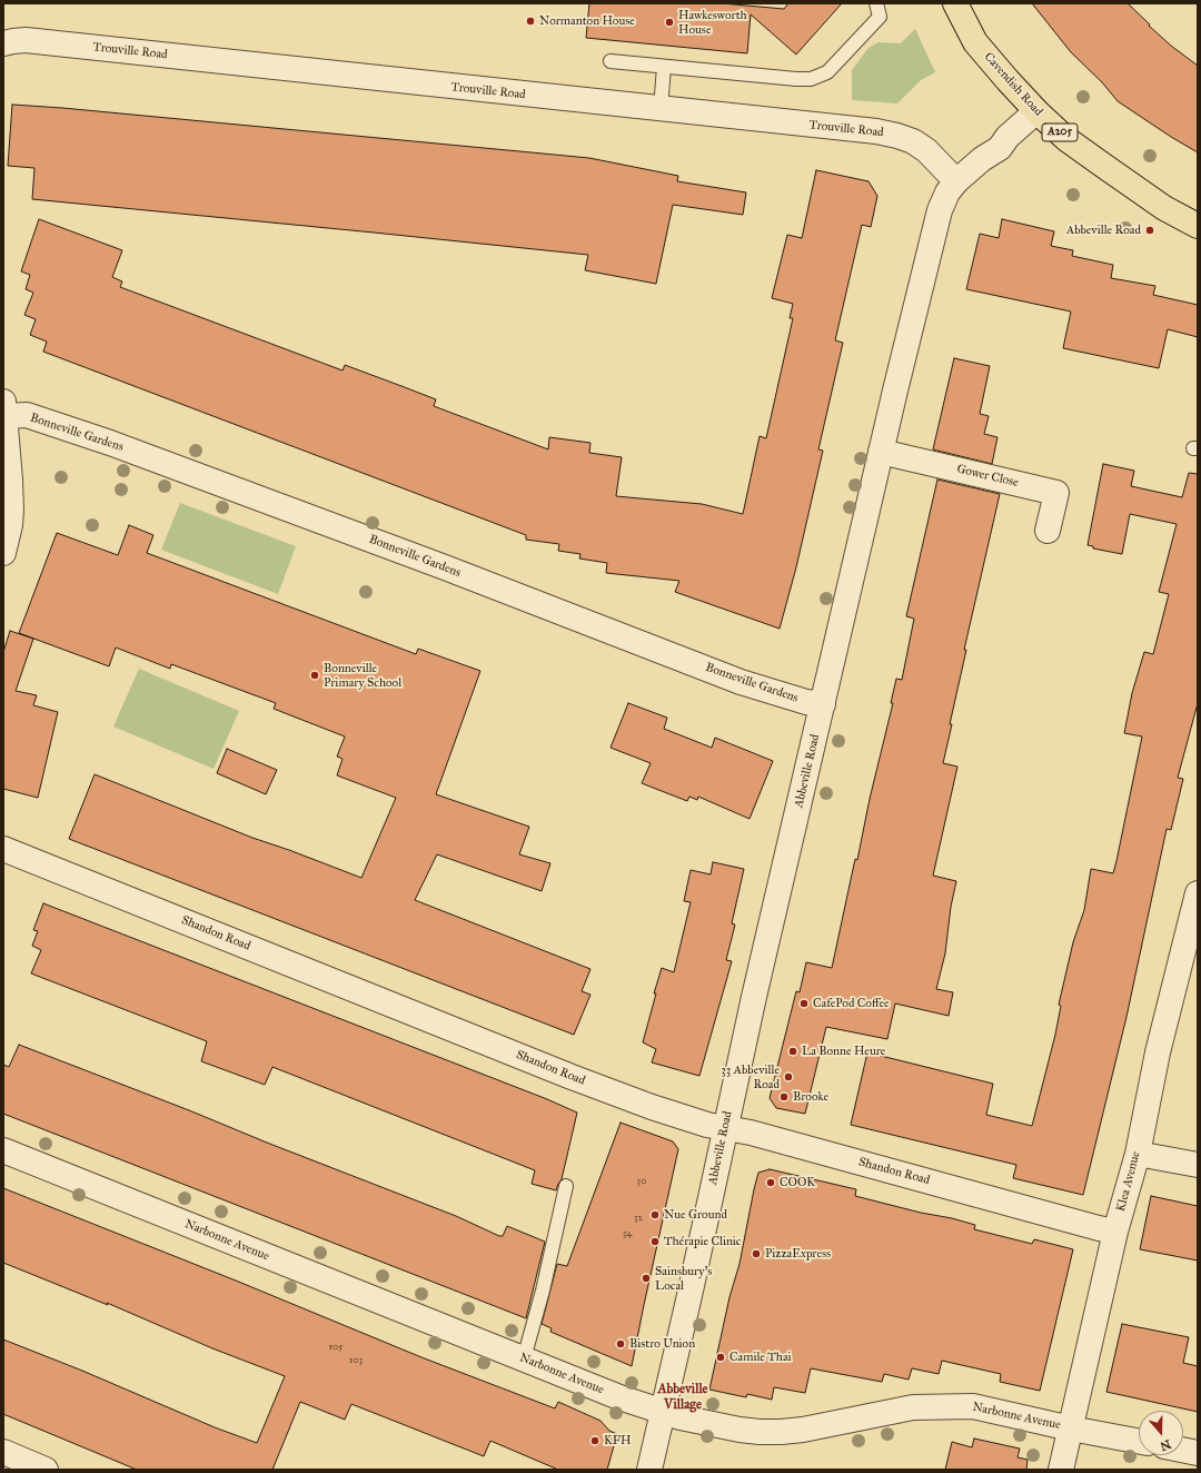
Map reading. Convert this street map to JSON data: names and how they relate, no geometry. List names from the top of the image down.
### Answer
{
  "streets": {
    "highway": ["Cavendish Road", "A205"],
    "street": [
      "Trouville Road",
      "Bonneville Gardens",
      "Gower Close",
      "Abbeville Road",
      "Shandon Road",
      "Klea Avenue",
      "Narbonne Avenue"
    ]
  },
  "crossings": [
    ["Trouville Road", "Abbeville Road"],
    ["Cavendish Road", "Abbeville Road"],
    ["Bonneville Gardens", "Abbeville Road"],
    ["Gower Close", "Abbeville Road"],
    ["Abbeville Road", "Shandon Road"],
    ["Abbeville Road", "Narbonne Avenue"],
    ["Shandon Road", "Klea Avenue"],
    ["Klea Avenue", "Narbonne Avenue"]
  ],
  "districts": ["Abbeville Village"],
  "places": [
    "Normanton House",
    "Hawkesworth House",
    "Abbeville Road",
    "Bonneville Primary School",
    "CafePod Coffee",
    "La Bonne Heure",
    "33 Abbeville Road",
    "Brooke",
    "COOK",
    "Nue Ground",
    "Thérapie Clinic",
    "PizzaExpress",
    "Sainsbury's Local",
    "Bistro Union",
    "Camile Thai",
    "KFH"
  ],
  "house_numbers": [
    "30",
    "32",
    "34",
    "105",
    "103"
  ],
  "north": "bottom"
}
